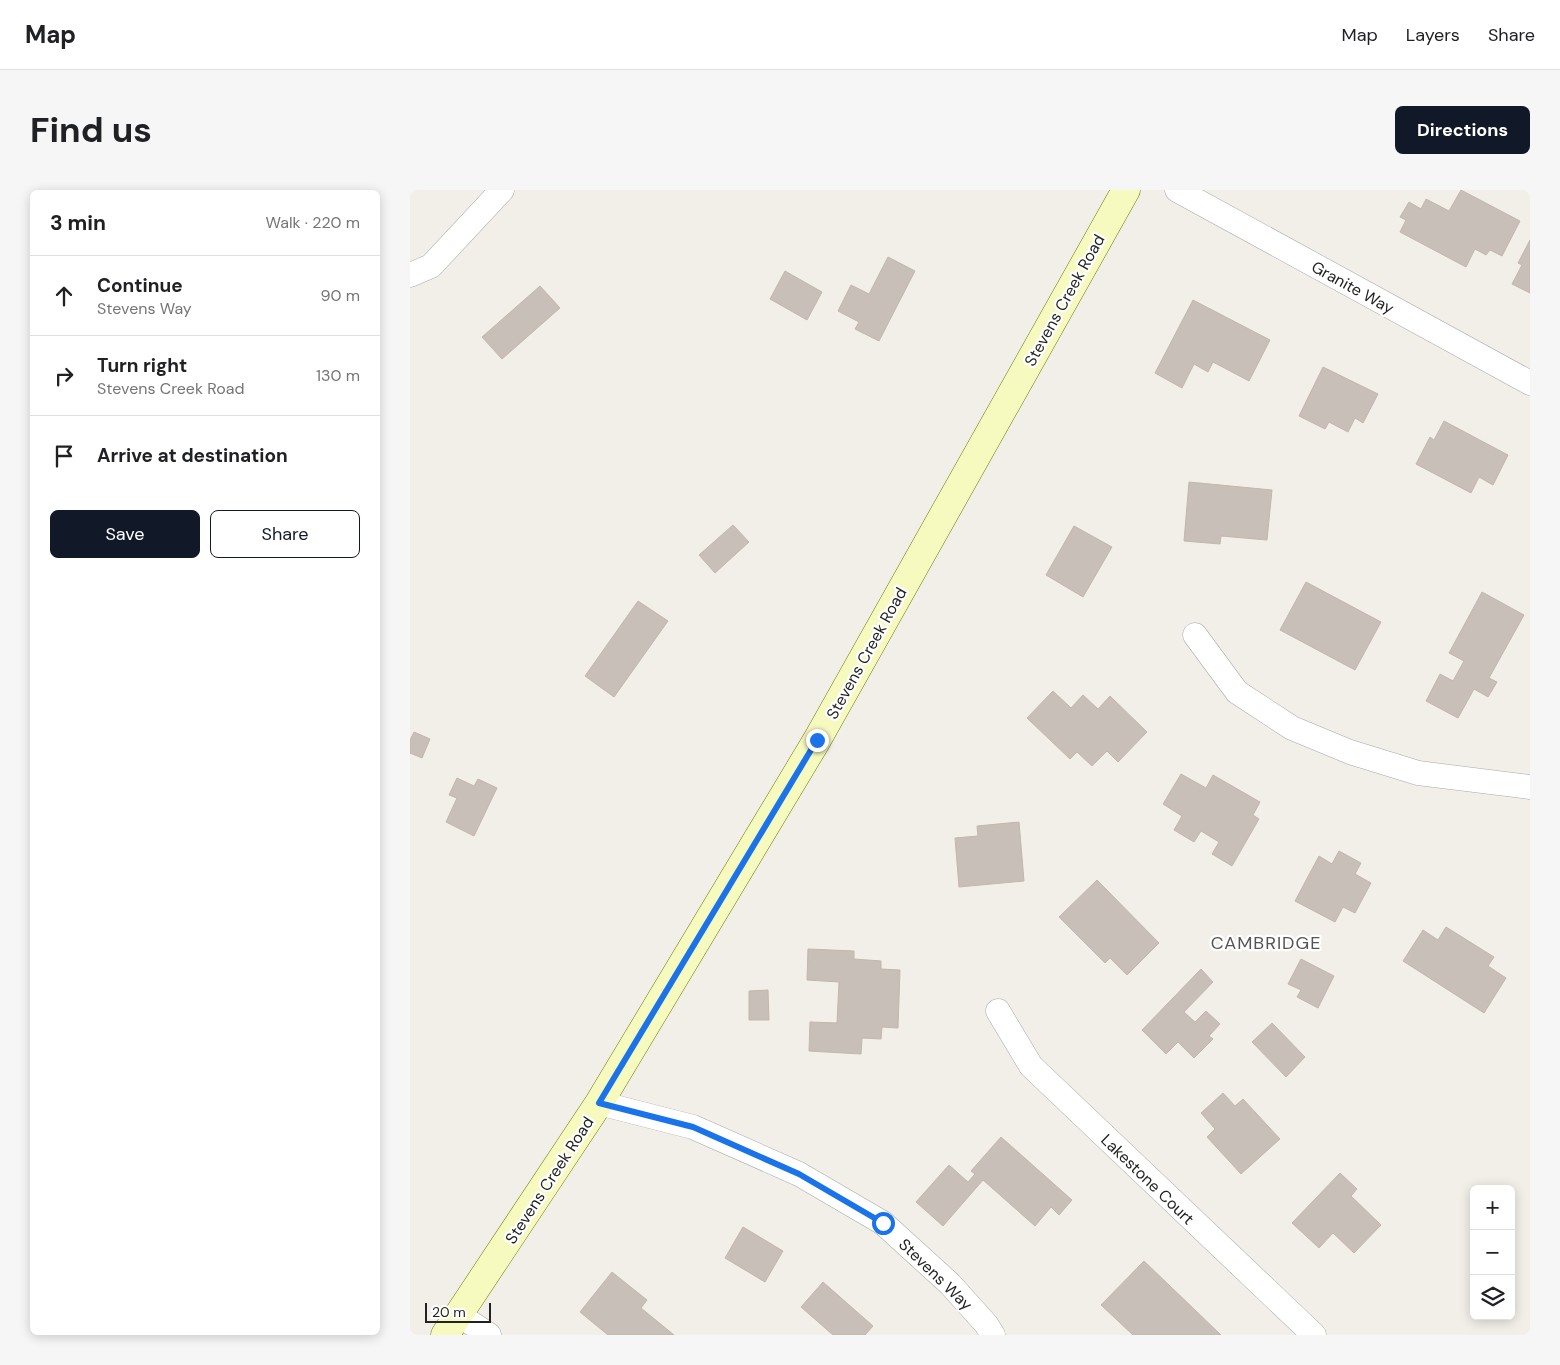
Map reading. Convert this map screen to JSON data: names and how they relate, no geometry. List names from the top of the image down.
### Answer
{
  "streets": {
    "street": [
      "Granite Way",
      "Stevens Creek Road",
      "Lakestone Court",
      "Stevens Way"
    ]
  },
  "crossings": [
    ["Stevens Creek Road", "Stevens Way"]
  ],
  "districts": ["CAMBRIDGE"],
  "scale_bar": "20 m",
  "page": {
    "header": "Map",
    "nav": ["Map", "Layers", "Share"],
    "buttons": [
      "Directions",
      ["Save", "Share"]
    ],
    "title": "Find us",
    "heading": ["3 min", "Walk · 220 m"],
    "list": [
      ["Continue", "Stevens Way", "90 m"],
      ["Turn right", "Stevens Creek Road", "130 m"],
      "Arrive at destination"
    ],
    "map_buttons": ["+", "−"],
    "scale": "20 m"
  }
}
